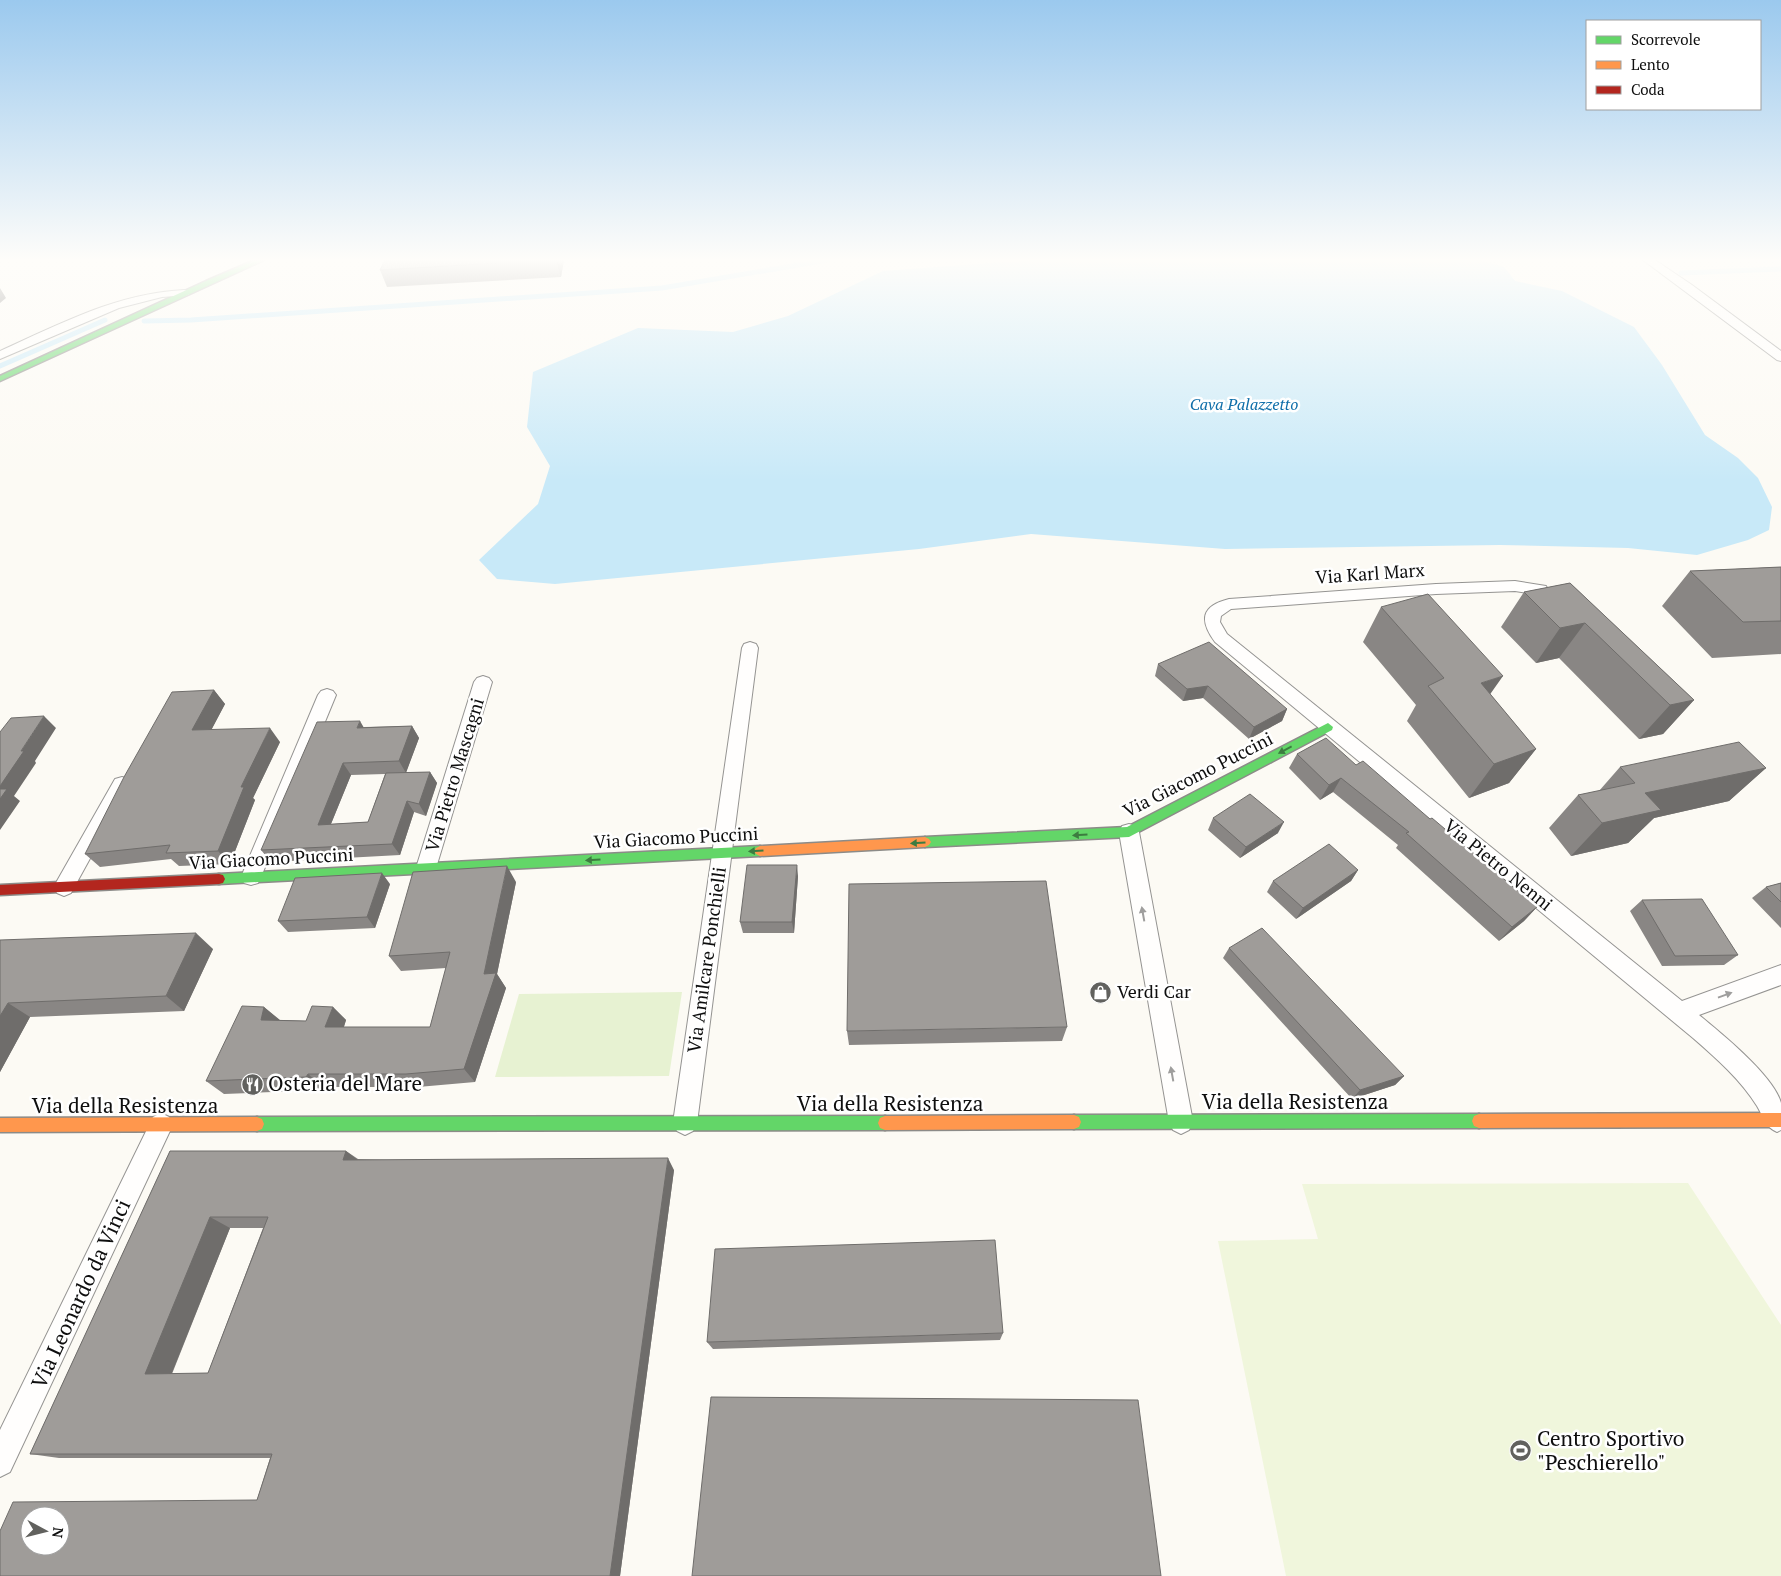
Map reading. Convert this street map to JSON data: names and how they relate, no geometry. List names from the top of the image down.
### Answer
{
  "streets": {
    "street": [
      "Via Karl Marx",
      "Via Pietro Mascagni",
      "Via Giacomo Puccini",
      "Via Pietro Nenni",
      "Via Amilcare Ponchielli",
      "Via della Resistenza",
      "Via Leonardo da Vinci"
    ]
  },
  "crossings": [
    ["Via Karl Marx", "Via Pietro Nenni"],
    ["Via Pietro Mascagni", "Via Giacomo Puccini"],
    ["Via Giacomo Puccini", "Via Pietro Nenni"],
    ["Via Giacomo Puccini", "Via Amilcare Ponchielli"],
    ["Via Pietro Nenni", "Via della Resistenza"],
    ["Via Amilcare Ponchielli", "Via della Resistenza"],
    ["Via della Resistenza", "Via Leonardo da Vinci"]
  ],
  "one_way": ["Via Giacomo Puccini"],
  "water": ["Cava Palazzetto"],
  "places": {
    "shop": ["Verdi Car"],
    "restaurant": ["Osteria del Mare"],
    "sports": ["Centro Sportivo \"Peschierello\""]
  },
  "legend": ["Scorrevole", "Lento", "Coda"],
  "north": "right"
}
